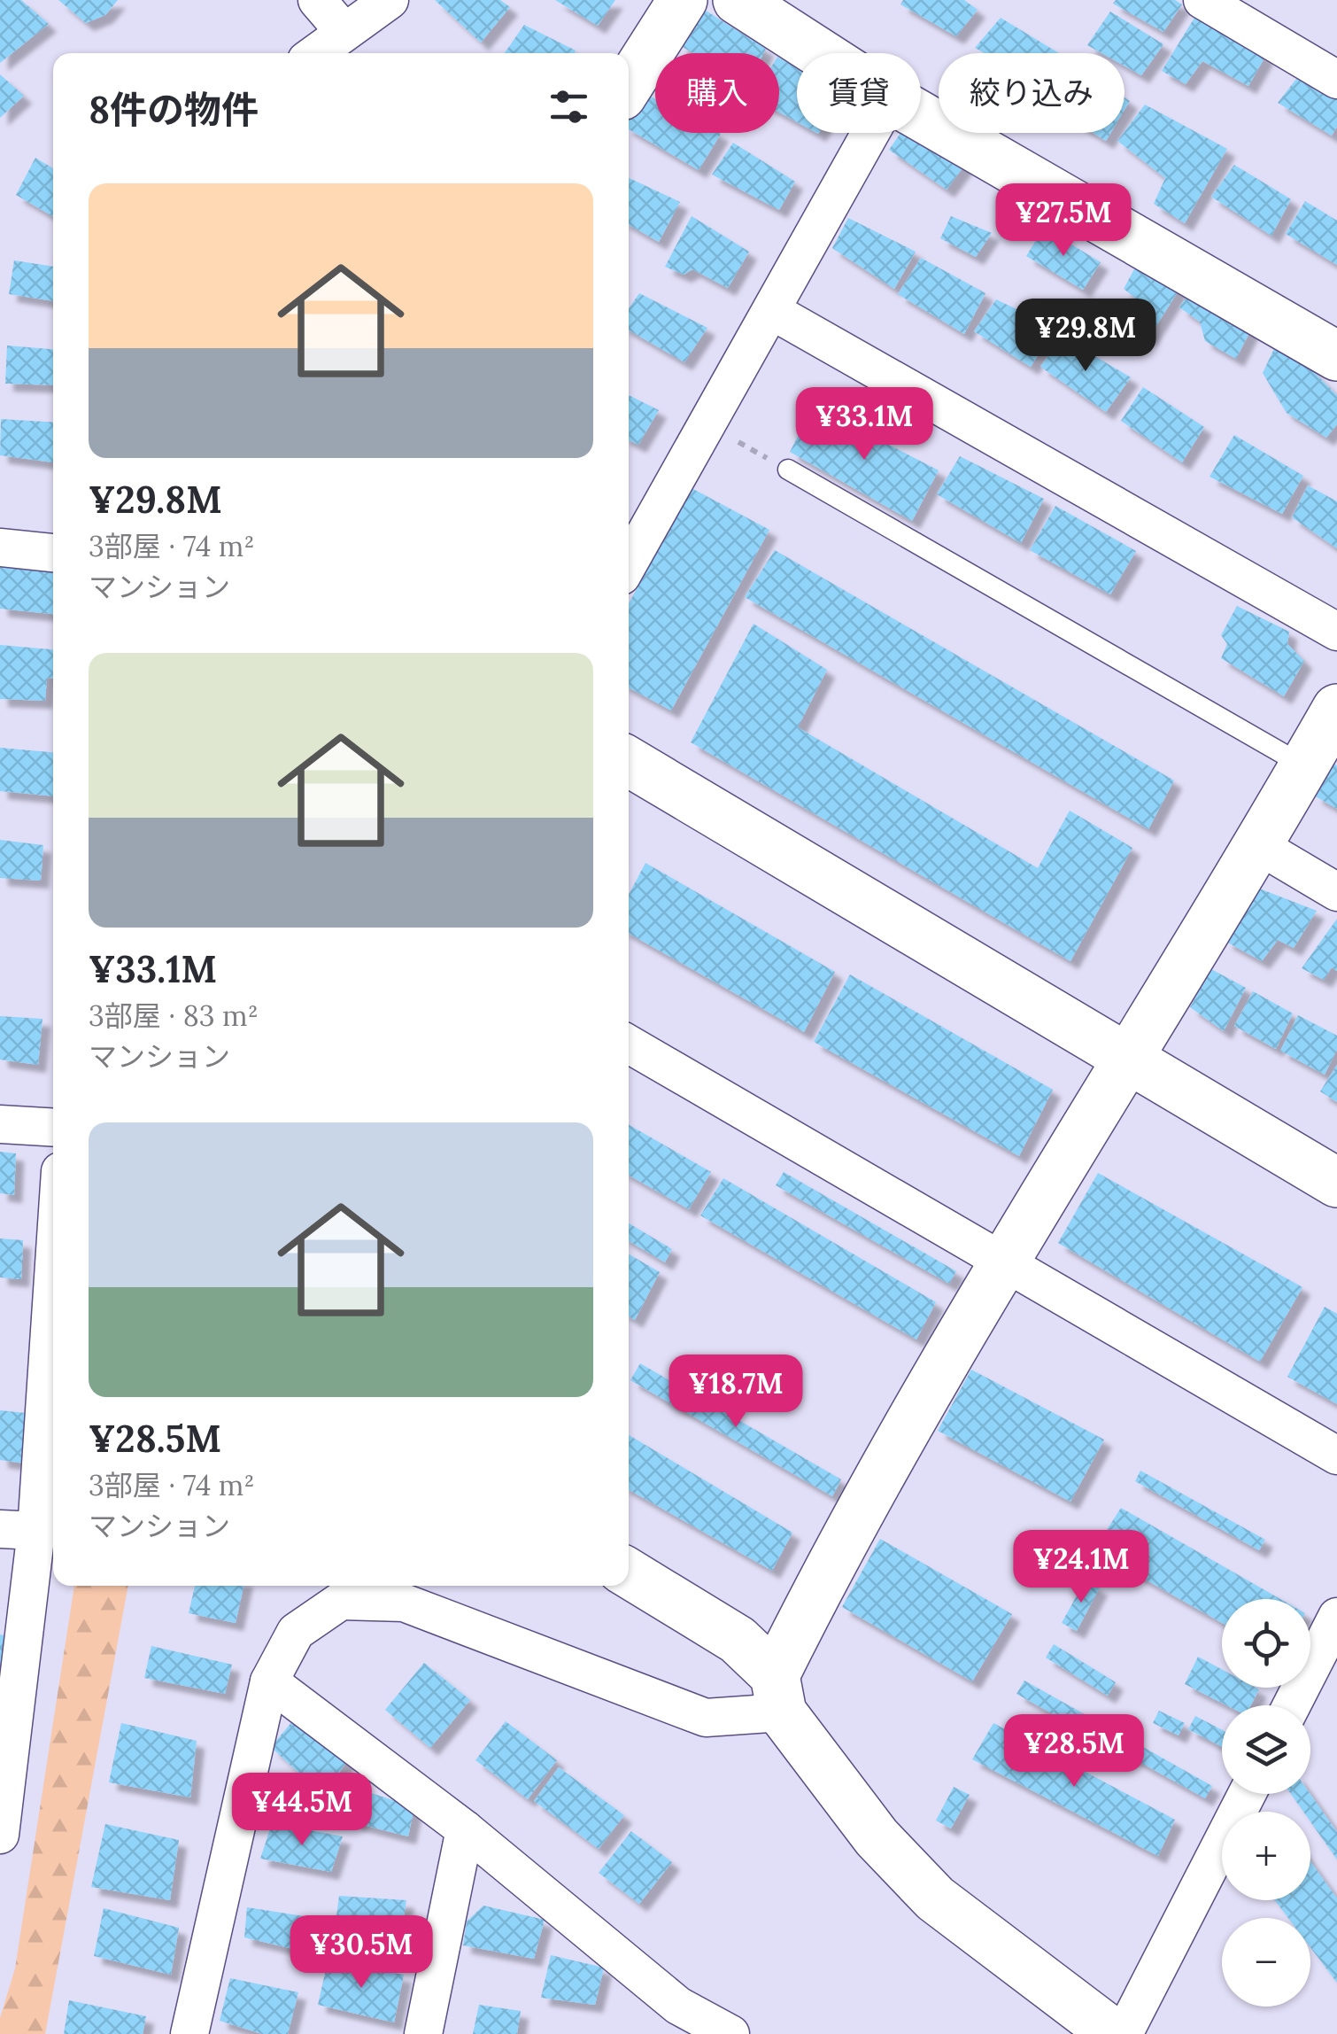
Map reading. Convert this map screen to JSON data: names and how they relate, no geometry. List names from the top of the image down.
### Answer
{
  "page": {
    "chip": ["購入", "賃貸", "絞り込み"],
    "heading": "8件の物件",
    "list": [
      {
        "name": "¥29.8M",
        "note": "3部屋 · 74 m² · マンション"
      },
      {
        "name": "¥33.1M",
        "note": "3部屋 · 83 m² · マンション"
      },
      {
        "name": "¥28.5M",
        "note": "3部屋 · 74 m² · マンション"
      }
    ],
    "price": [
      "¥27.5M",
      "¥29.8M",
      "¥33.1M",
      "¥18.7M",
      "¥24.1M",
      "¥28.5M",
      "¥44.5M",
      "¥30.5M"
    ],
    "map_buttons": ["+", "−"]
  }
}
